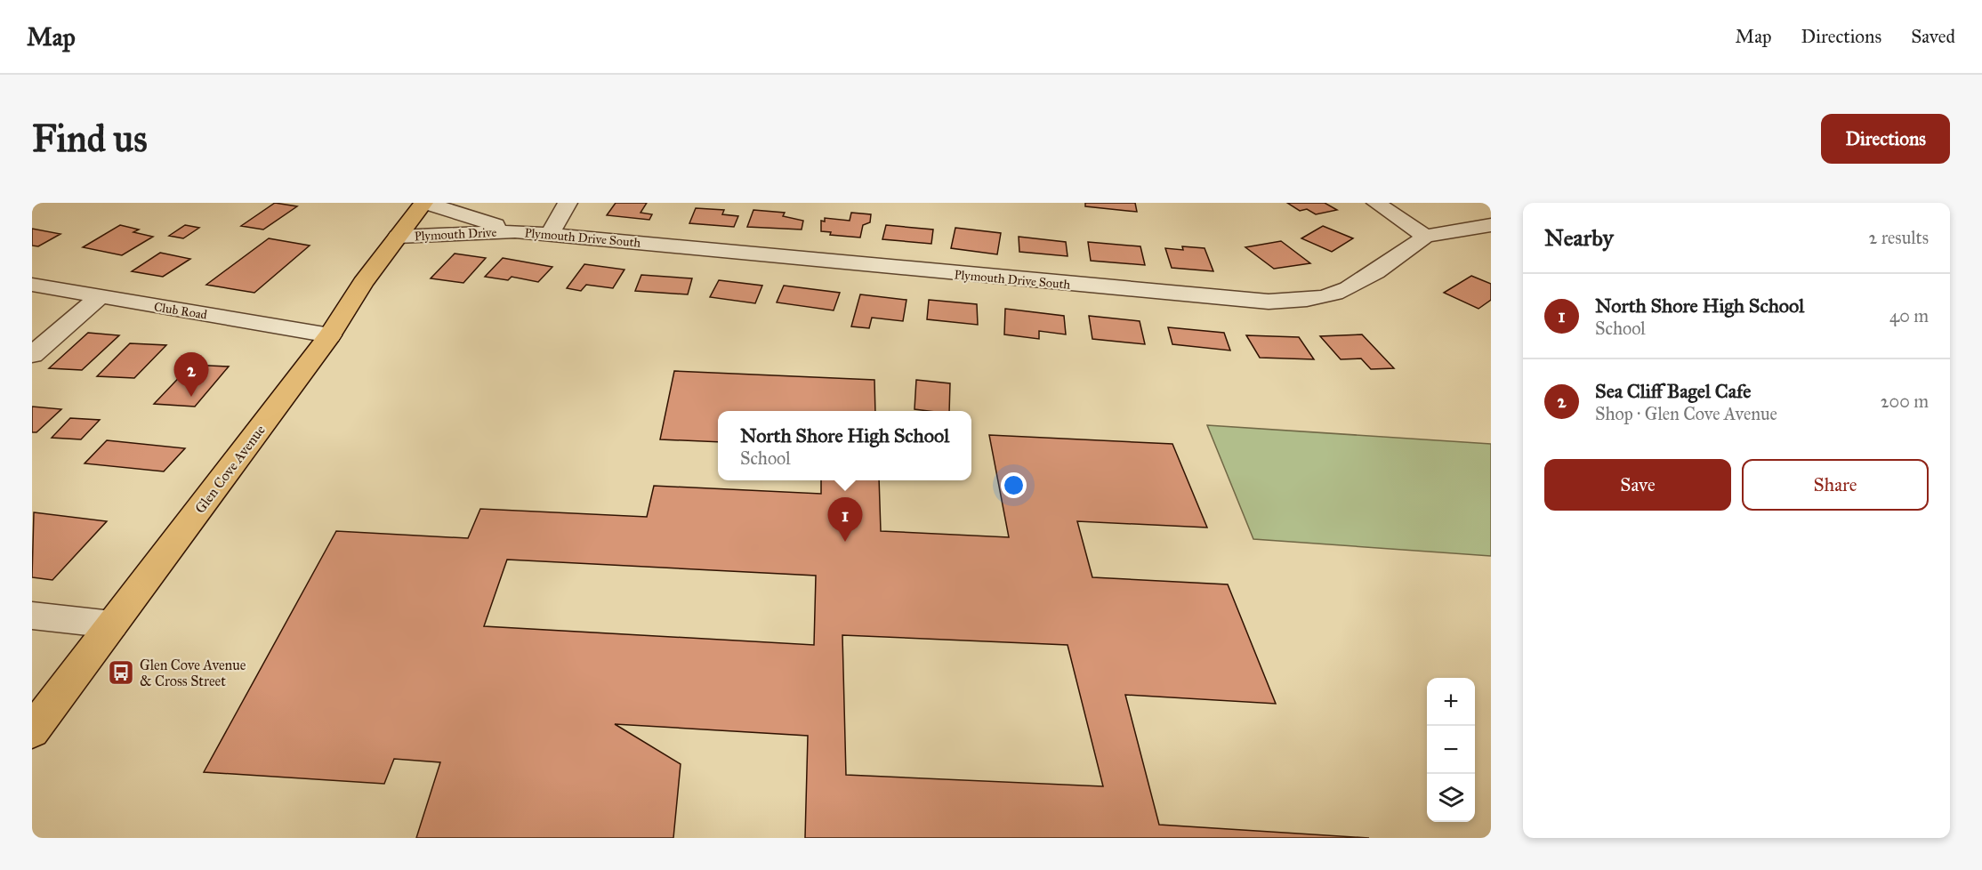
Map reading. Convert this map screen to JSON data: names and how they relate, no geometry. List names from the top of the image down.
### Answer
{
  "streets": {
    "main road": ["Glen Cove Avenue"],
    "street": ["Plymouth Drive", "Plymouth Drive South", "Club Road"]
  },
  "crossings": [
    ["Plymouth Drive", "Plymouth Drive South"],
    ["Plymouth Drive", "Glen Cove Avenue"],
    ["Club Road", "Glen Cove Avenue"]
  ],
  "places": {
    "bus stop": ["Glen Cove Avenue & Cross Street"]
  },
  "page": {
    "header": "Map",
    "nav": ["Map", "Directions", "Saved"],
    "buttons": [
      "Directions",
      ["Save", "Share"]
    ],
    "title": "Find us",
    "heading": ["Nearby", "2 results"],
    "list": [
      {
        "mark": "1",
        "name": "North Shore High School",
        "note": "School",
        "value": "40 m"
      },
      {
        "mark": "2",
        "name": "Sea Cliff Bagel Cafe",
        "note": "Shop · Glen Cove Avenue",
        "value": "200 m"
      }
    ],
    "pins": ["2", "1"],
    "popup": ["North Shore High School", "School"],
    "map_buttons": ["+", "−"]
  }
}
